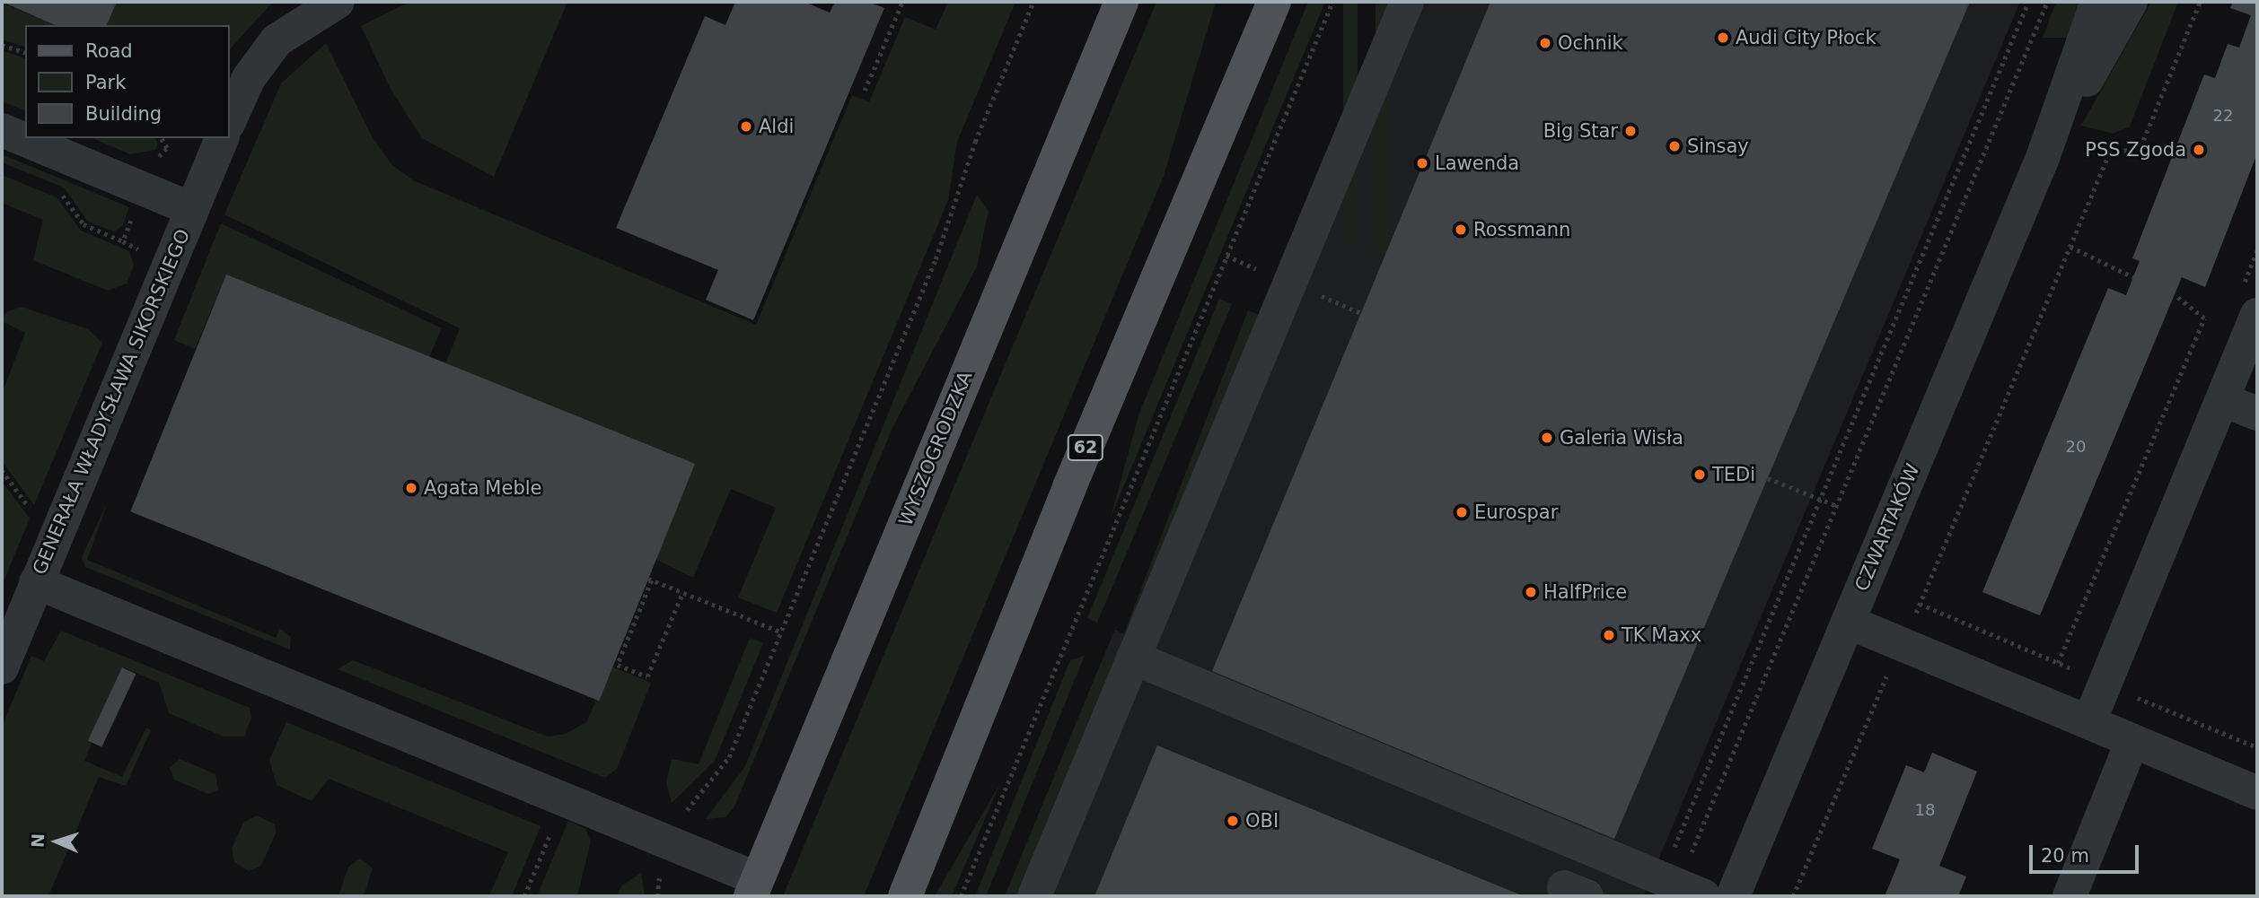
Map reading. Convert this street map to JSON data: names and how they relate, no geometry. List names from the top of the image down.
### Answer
{
  "streets": {
    "main road": ["62", "WYSZOGRODZKA"],
    "street": ["GENERAŁA WŁADYSŁAWA SIKORSKIEGO", "CZWARTAKÓW"]
  },
  "places": [
    "Audi City Płock",
    "Ochnik",
    "Aldi",
    "Big Star",
    "Sinsay",
    "PSS Zgoda",
    "Lawenda",
    "Rossmann",
    "Galeria Wisła",
    "TEDi",
    "Agata Meble",
    "Eurospar",
    "HalfPrice",
    "TK Maxx",
    "OBI"
  ],
  "house_numbers": ["22", "20", "18"],
  "legend": ["Road", "Park", "Building"],
  "scale_bar": "20 m",
  "north": "left"
}
